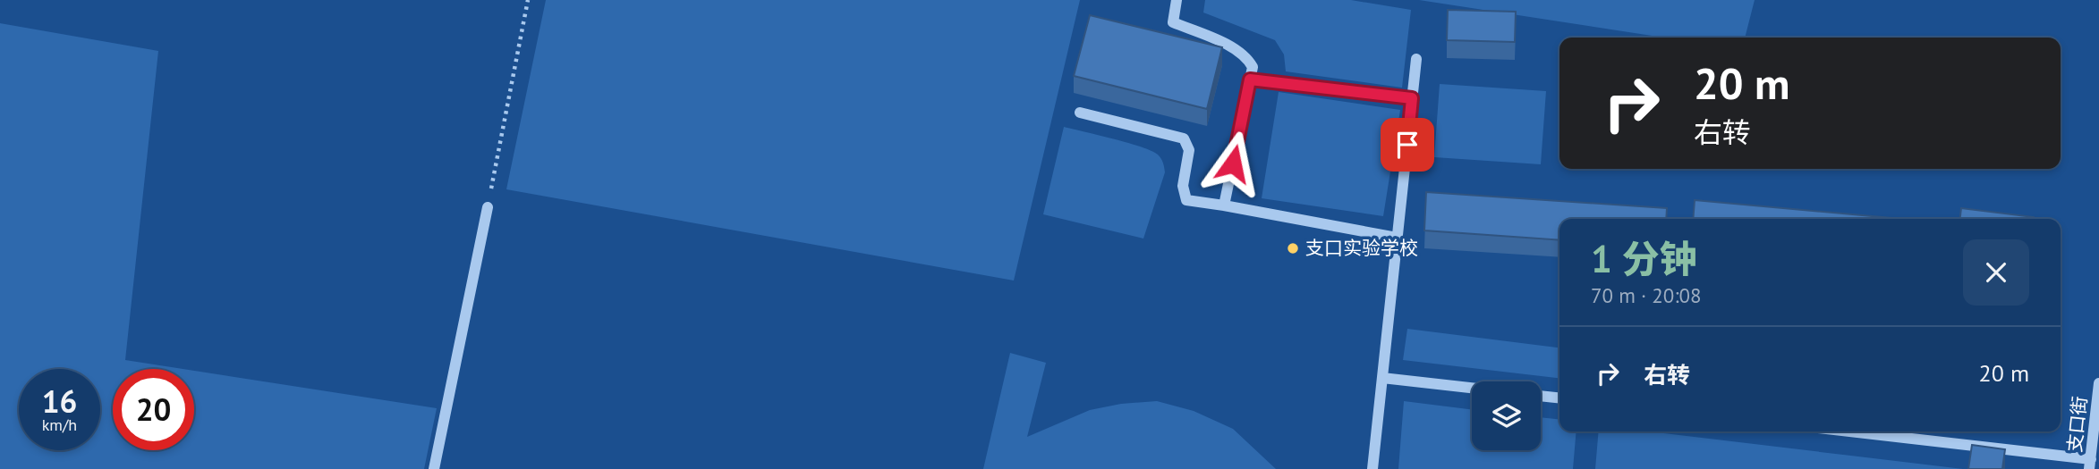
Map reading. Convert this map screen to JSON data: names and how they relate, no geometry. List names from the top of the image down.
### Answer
{
  "streets": {
    "street": ["支口街"]
  },
  "places": ["支口实验学校"],
  "page": {
    "turn": ["20 m", "右转"],
    "heading": ["1 分钟", "70 m · 20:08"],
    "list": [
      {
        "name": "右转",
        "value": "20 m"
      }
    ],
    "speed": "16 km/h",
    "limit": "20"
  }
}
